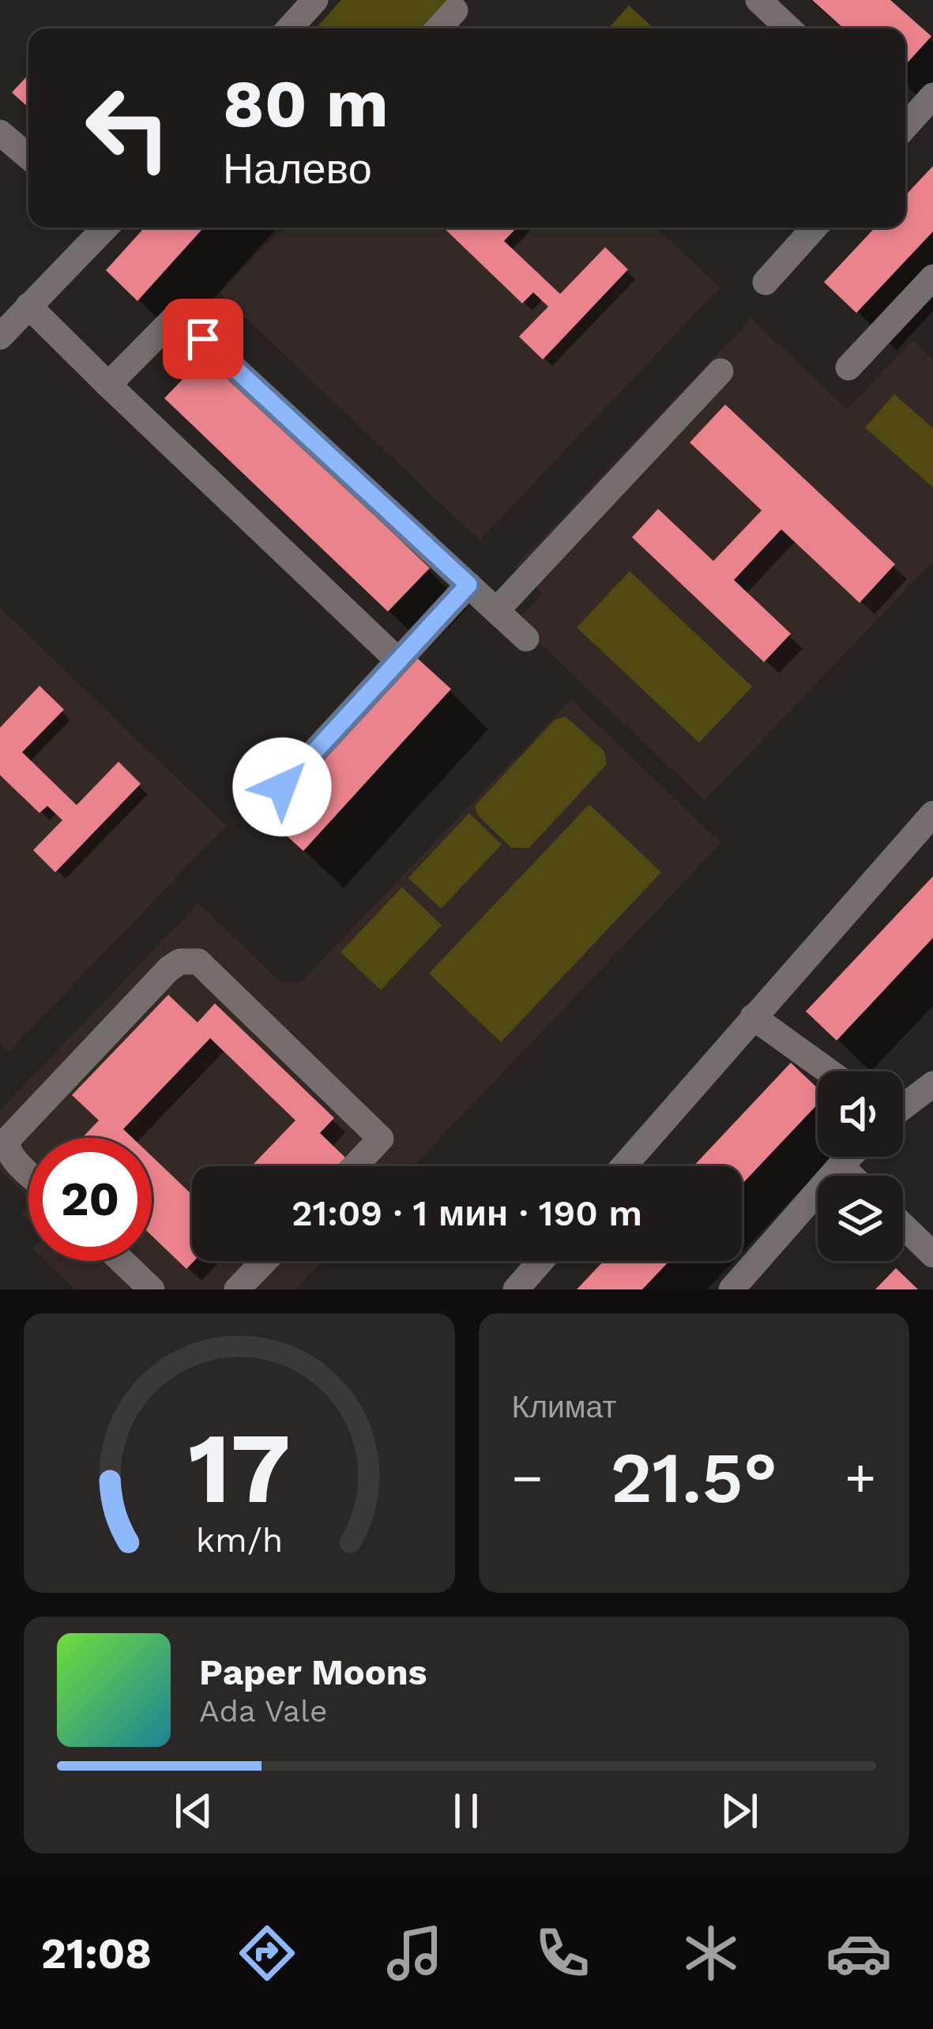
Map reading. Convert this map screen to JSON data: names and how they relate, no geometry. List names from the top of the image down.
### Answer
{
  "page": {
    "turn": ["80 m", "Налево"],
    "limit": "20",
    "trip": "21:09 · 1 мин · 190 m",
    "tile": "Климат",
    "heat": ["−", "21.5°", "+"],
    "song": ["Paper Moons", "Ada Vale"],
    "tabs": "21:08",
    "gauge": ["17", "km/h"]
  }
}
